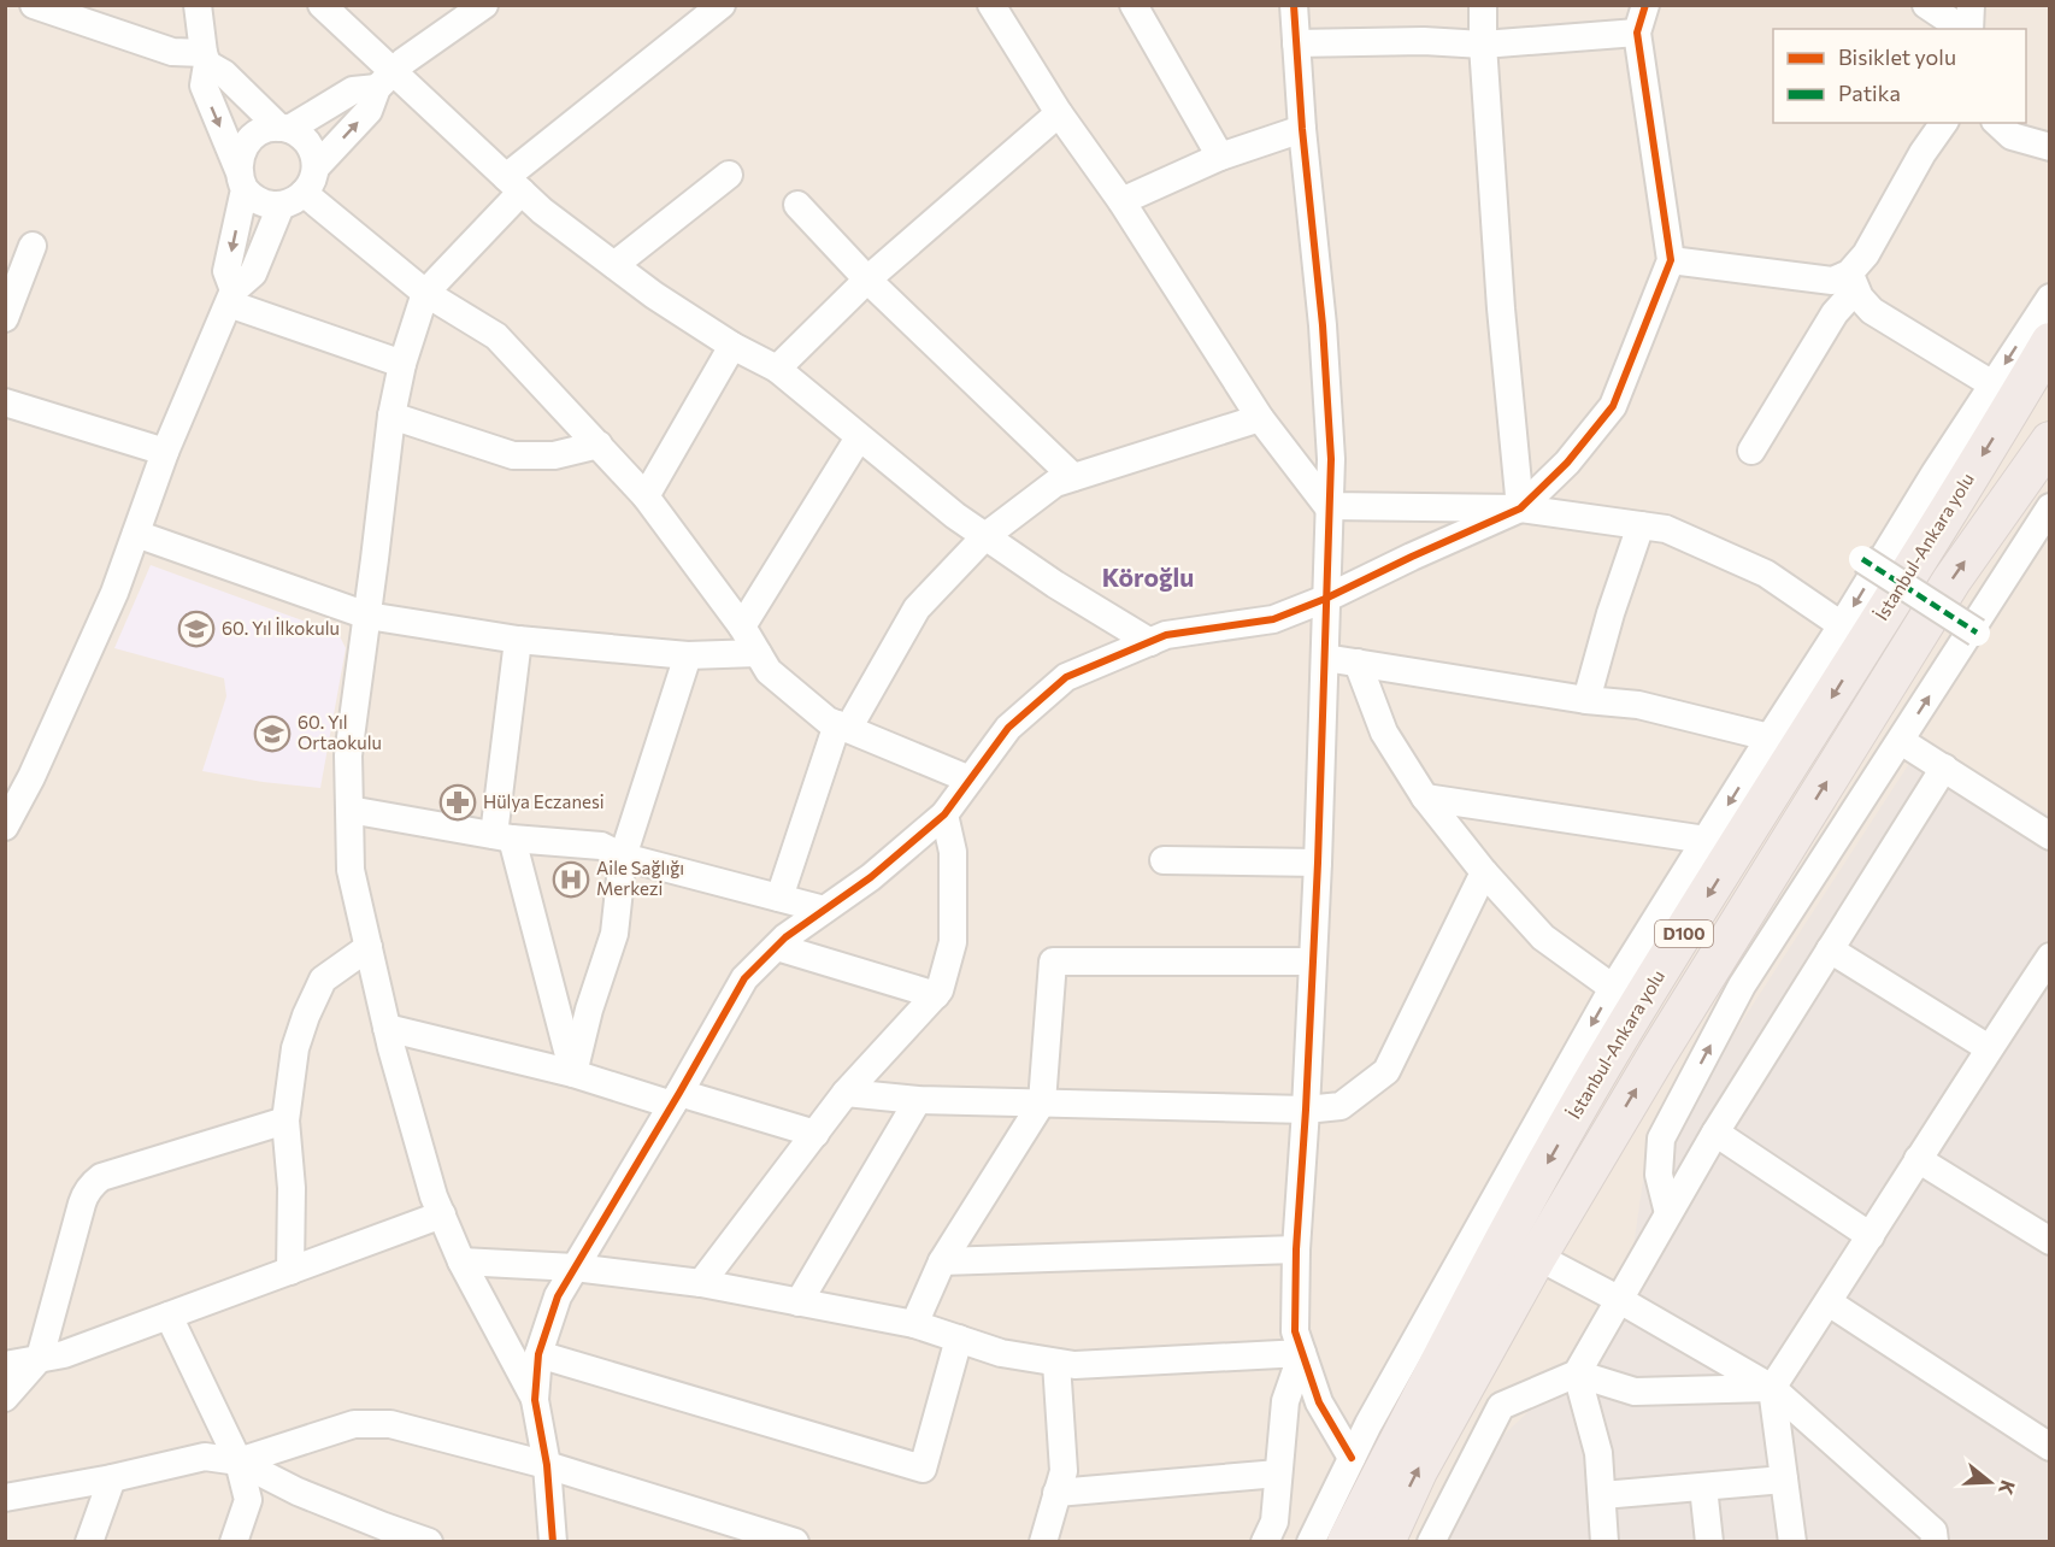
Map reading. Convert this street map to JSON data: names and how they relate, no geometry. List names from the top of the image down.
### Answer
{
  "streets": {
    "highway": ["İstanbul-Ankara yolu", "D100"]
  },
  "districts": ["Köroğlu"],
  "places": {
    "school or university": ["60. Yıl İlkokulu", "60. Yıl Ortaokulu"],
    "pharmacy": ["Hülya Eczanesi"],
    "hospital": ["Aile Sağlığı Merkezi"]
  },
  "legend": ["Bisiklet yolu", "Patika"],
  "north": "right"
}
